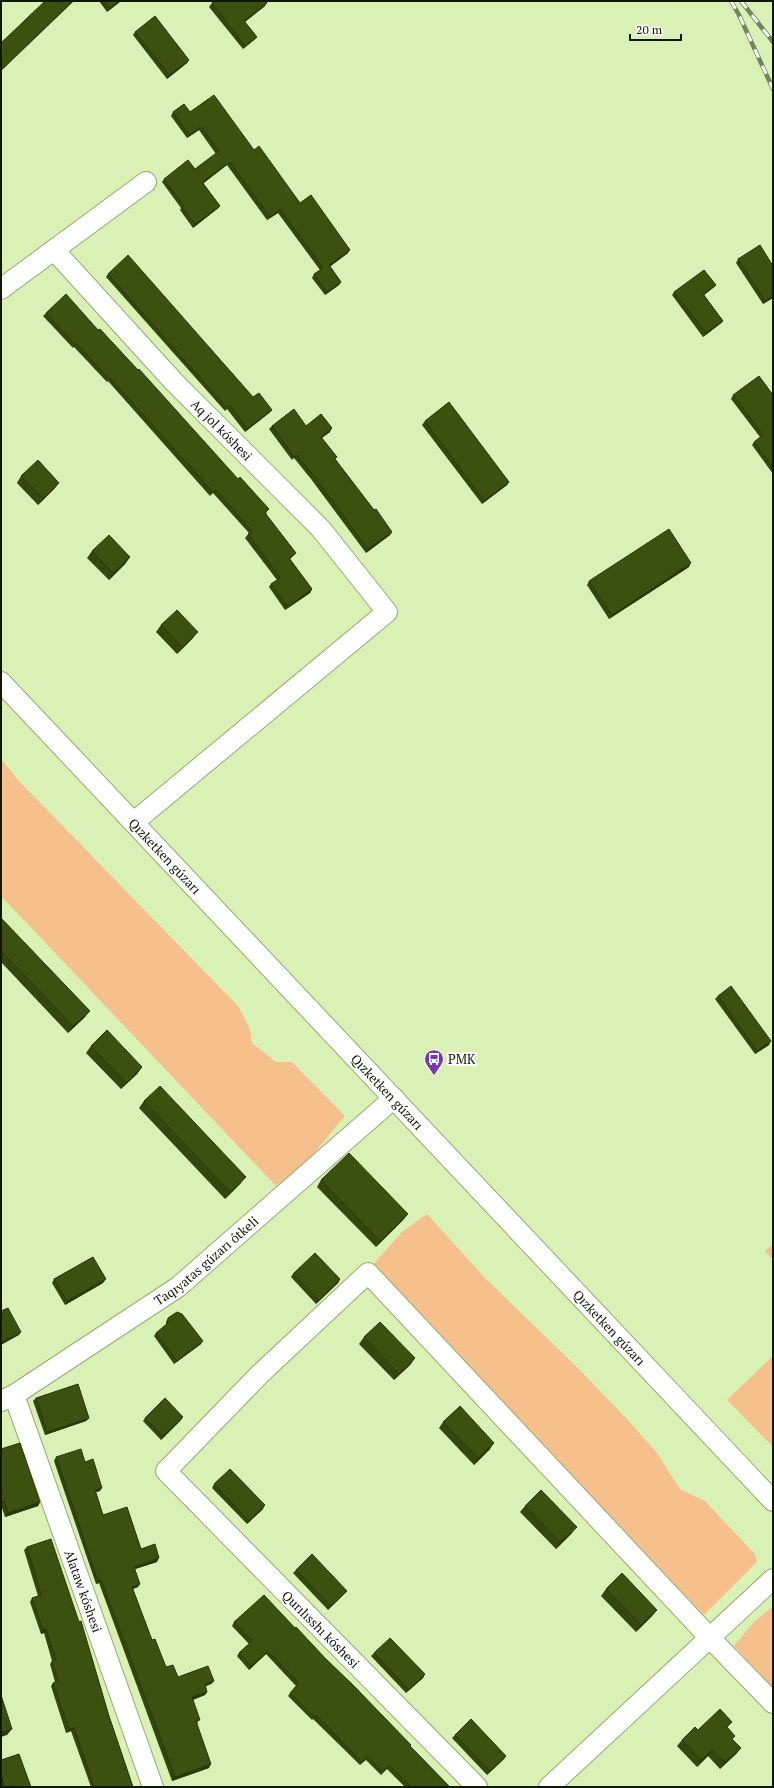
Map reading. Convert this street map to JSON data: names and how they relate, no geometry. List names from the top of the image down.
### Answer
{
  "streets": {
    "street": [
      "Aq jol kóshesi",
      "Qızketken gúzarı",
      "Taqıyatas gúzarı ótkeli",
      "Alataw kóshesi",
      "Qurılısshı kóshesi"
    ]
  },
  "crossings": [
    ["Aq jol kóshesi", "Qızketken gúzarı"],
    ["Qızketken gúzarı", "Taqıyatas gúzarı ótkeli"],
    ["Taqıyatas gúzarı ótkeli", "Alataw kóshesi"]
  ],
  "places": {
    "bus stop": ["PMK"]
  },
  "scale_bar": "20 m"
}
